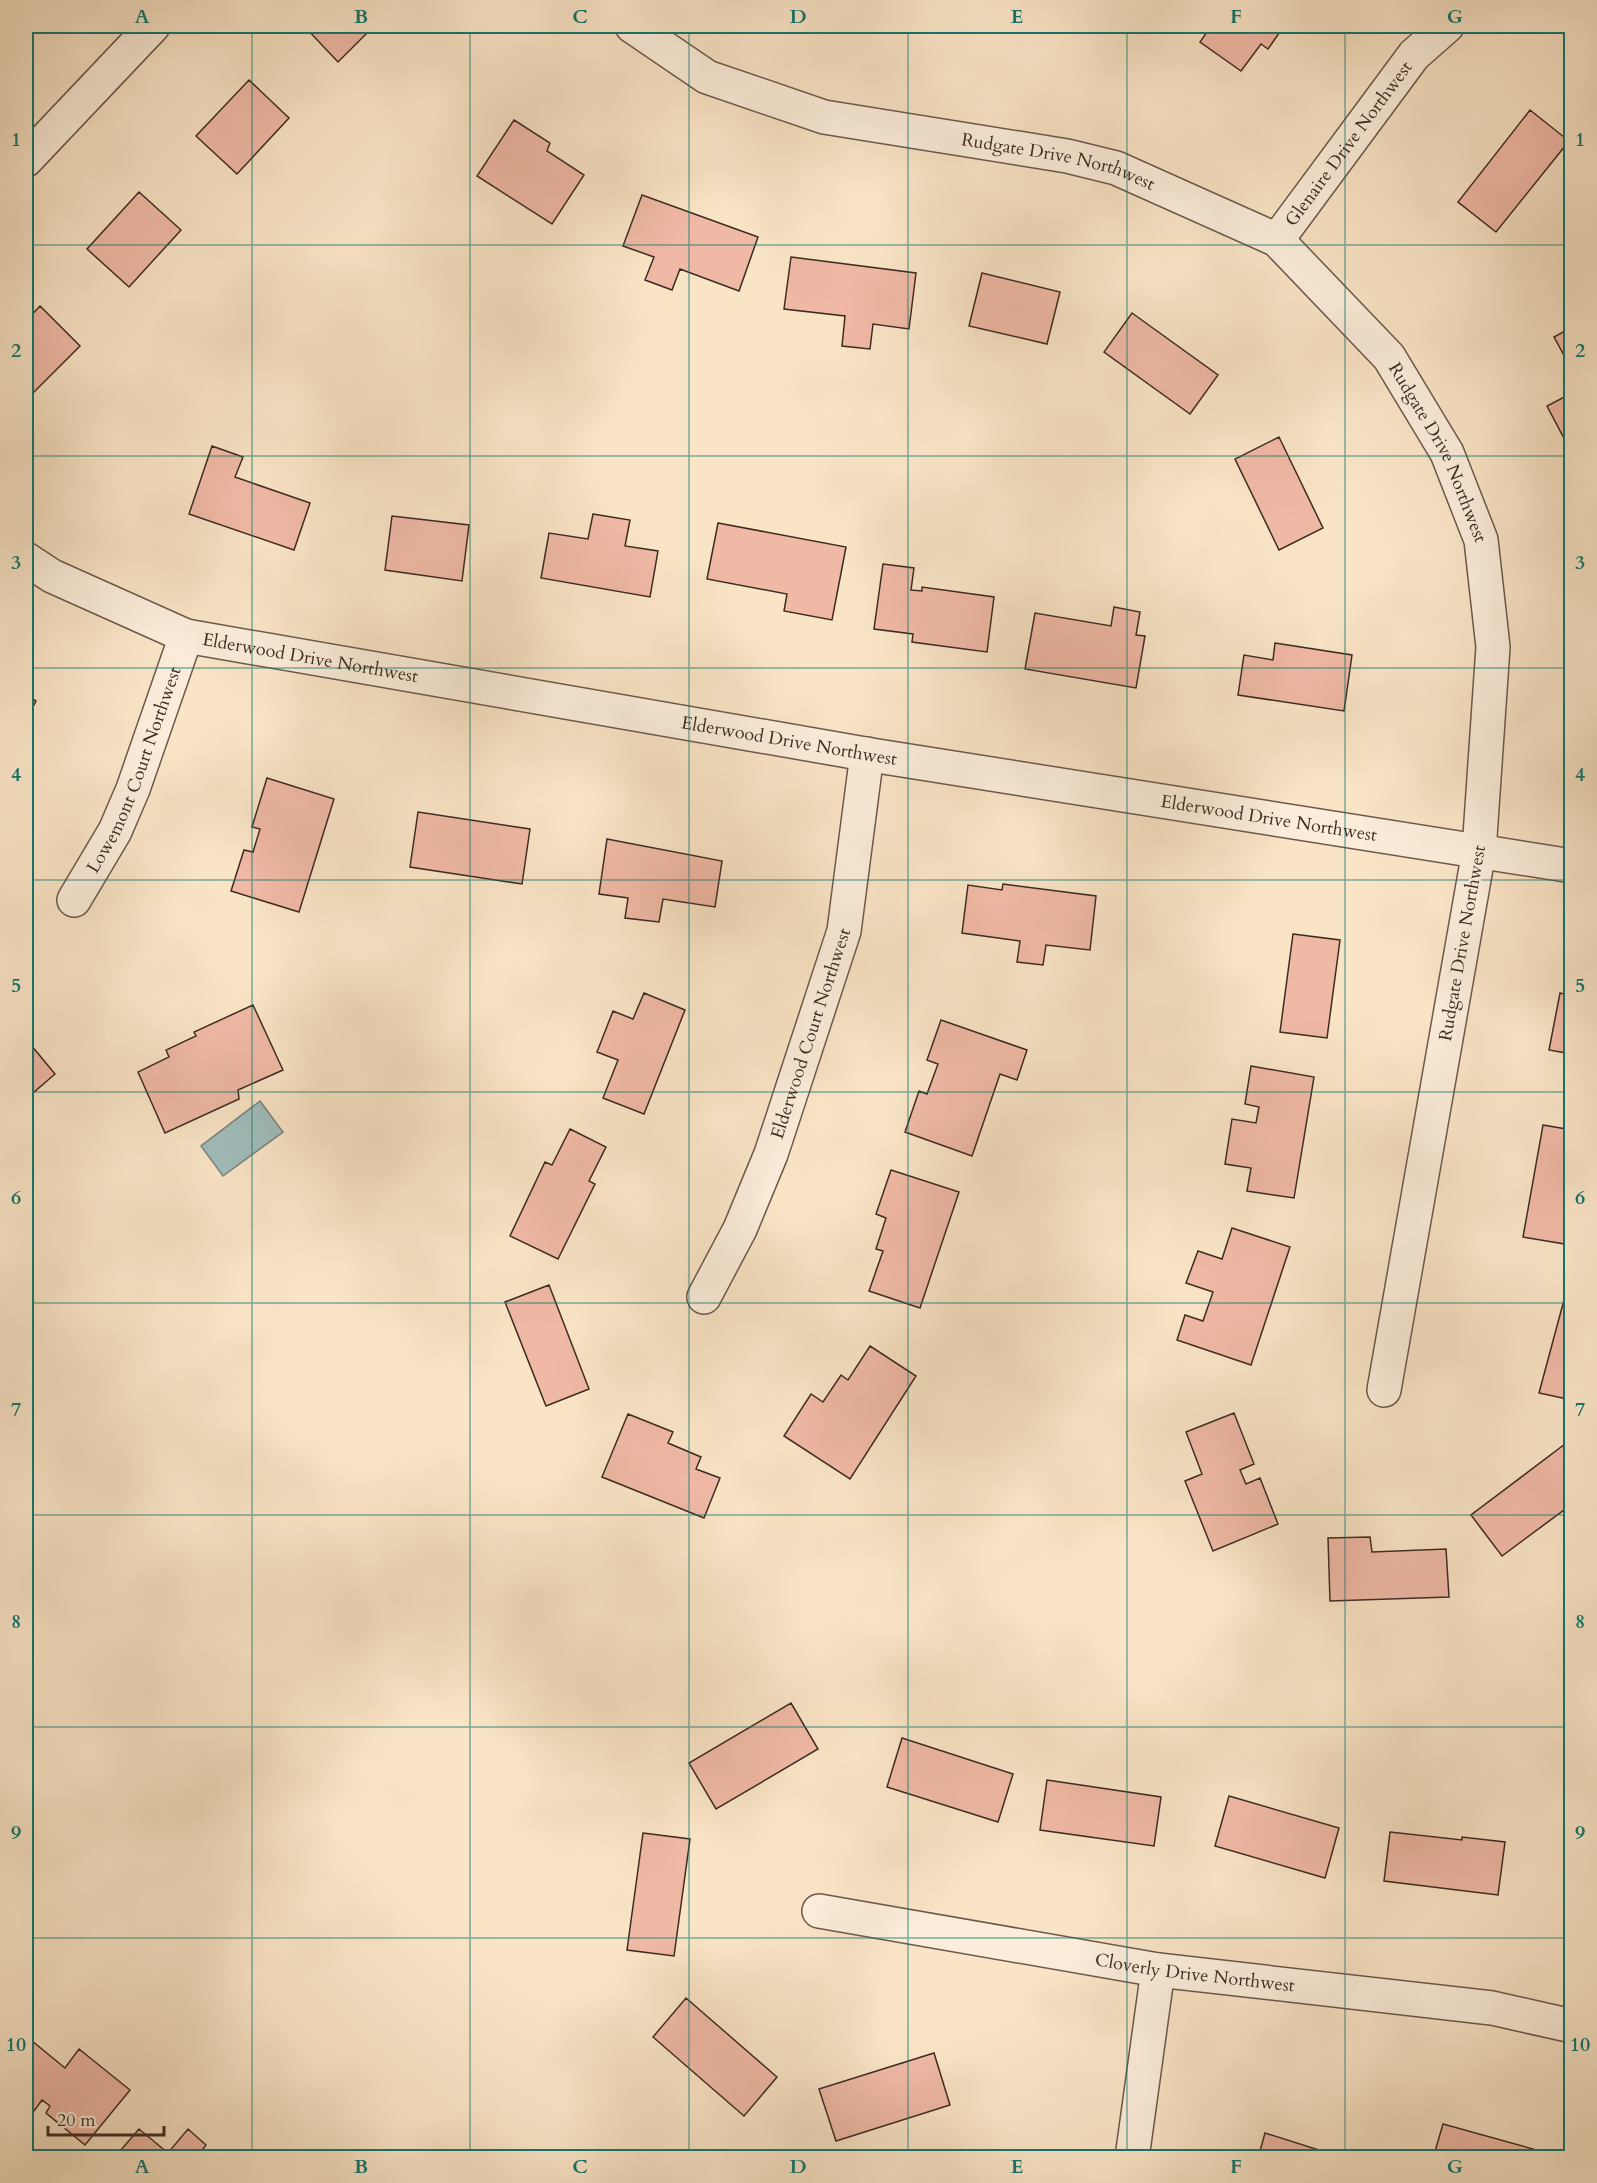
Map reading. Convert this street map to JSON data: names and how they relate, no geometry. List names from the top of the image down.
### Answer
{
  "streets": {
    "street": [
      "Glenaire Drive Northwest",
      "Rudgate Drive Northwest",
      "Elderwood Drive Northwest",
      "Lowemont Court Northwest",
      "Elderwood Court Northwest",
      "Cloverly Drive Northwest"
    ]
  },
  "crossings": [
    ["Glenaire Drive Northwest", "Rudgate Drive Northwest"],
    ["Rudgate Drive Northwest", "Elderwood Drive Northwest"],
    ["Elderwood Drive Northwest", "Lowemont Court Northwest"],
    ["Elderwood Drive Northwest", "Elderwood Court Northwest"]
  ],
  "scale_bar": "20 m",
  "grid": {
    "columns": [
      "A",
      "B",
      "C",
      "D",
      "E",
      "F",
      "G"
    ],
    "rows": [
      "1",
      "2",
      "3",
      "4",
      "5",
      "6",
      "7",
      "8",
      "9",
      "10"
    ]
  }
}
